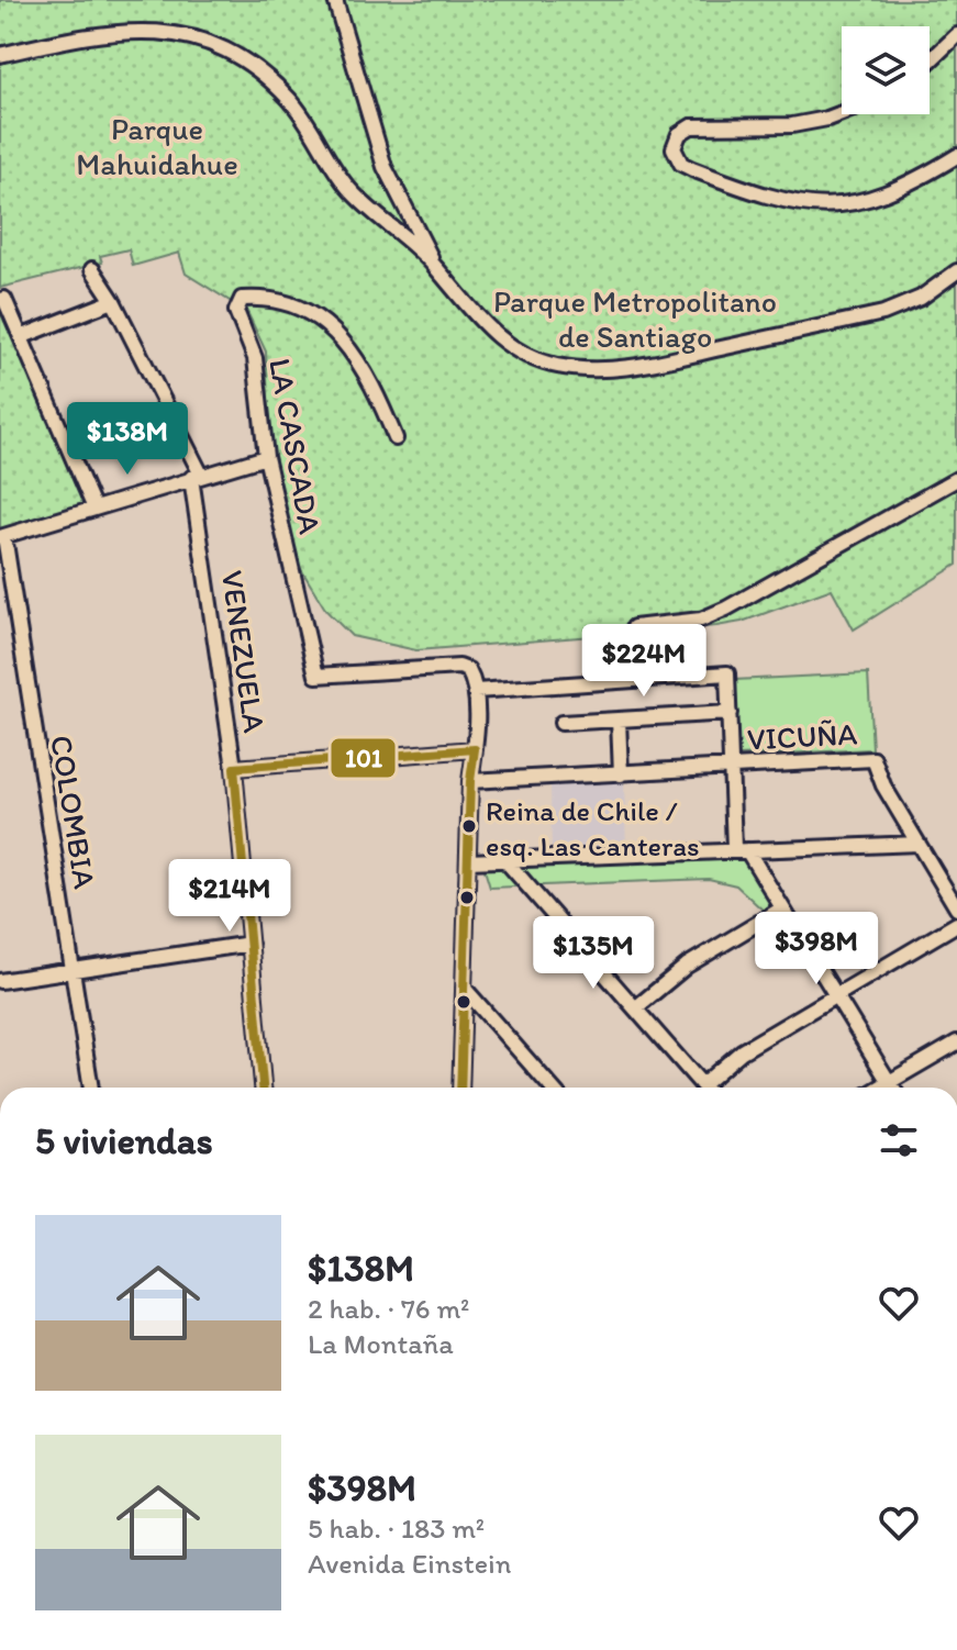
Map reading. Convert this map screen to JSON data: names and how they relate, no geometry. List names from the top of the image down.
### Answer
{
  "streets": {
    "street": [
      "LA CASCADA",
      "VENEZUELA",
      "VICUÑA",
      "COLOMBIA"
    ]
  },
  "parks": ["Parque Mahuidahue", "Parque Metropolitano de Santiago"],
  "places": ["Reina de Chile / esq. Las Canteras"],
  "lines": ["transit line 101"],
  "page": {
    "price": [
      "$138M",
      "$224M",
      "$214M",
      "$398M",
      "$135M"
    ],
    "heading": "5 viviendas",
    "list": [
      {
        "name": "$138M",
        "note": "2 hab. · 76 m² · La Montaña"
      },
      {
        "name": "$398M",
        "note": "5 hab. · 183 m² · Avenida Einstein"
      }
    ]
  }
}
